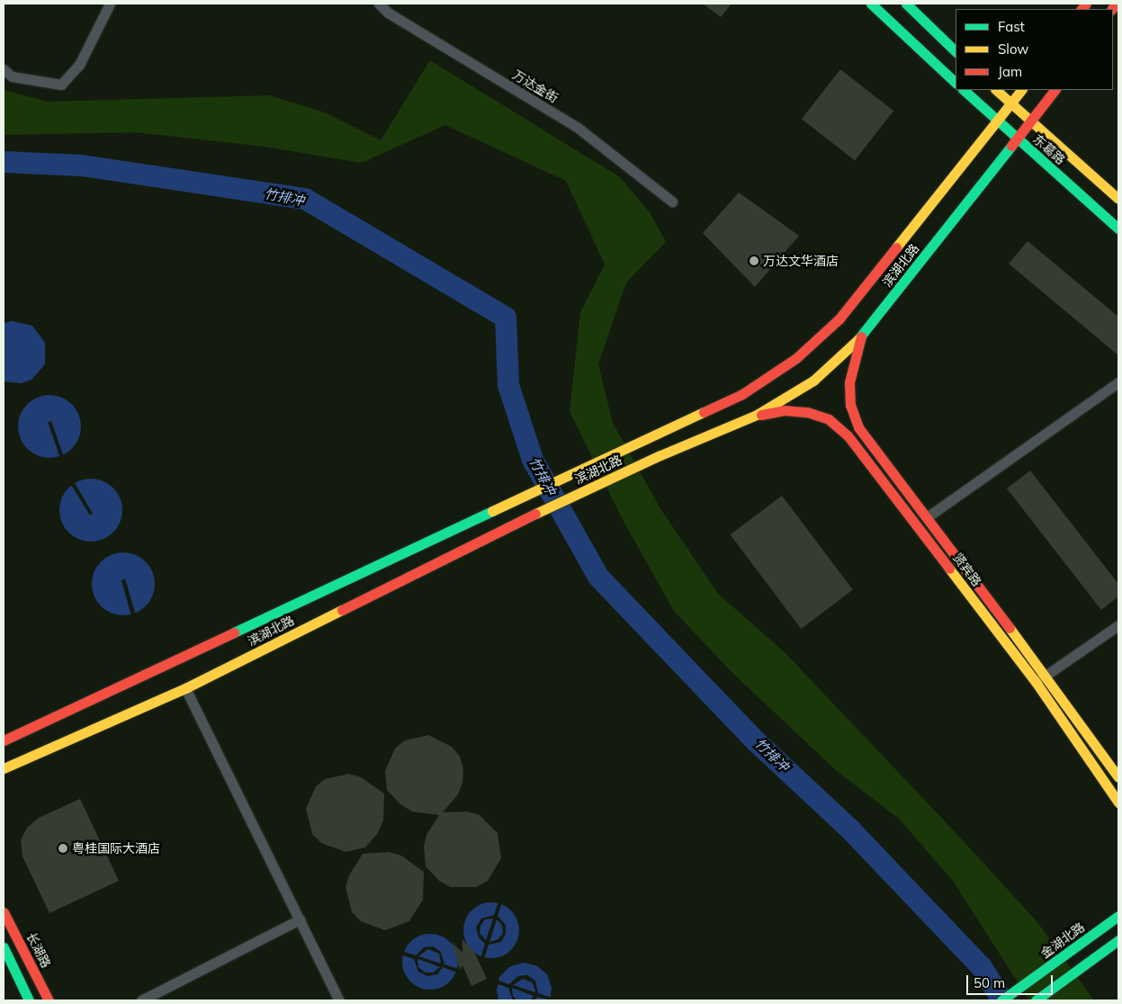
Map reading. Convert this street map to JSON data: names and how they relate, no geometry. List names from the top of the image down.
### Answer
{
  "streets": {
    "main road": [
      "东葛路",
      "滨湖北路",
      "贤宾路",
      "金湖北路",
      "长湖路"
    ],
    "street": ["万达金街"]
  },
  "crossings": [
    ["东葛路", "滨湖北路"],
    ["滨湖北路", "贤宾路"]
  ],
  "water": ["竹排冲"],
  "places": ["万达文华酒店", "粤桂国际大酒店"],
  "legend": ["Fast", "Slow", "Jam"],
  "scale_bar": "50 m"
}
